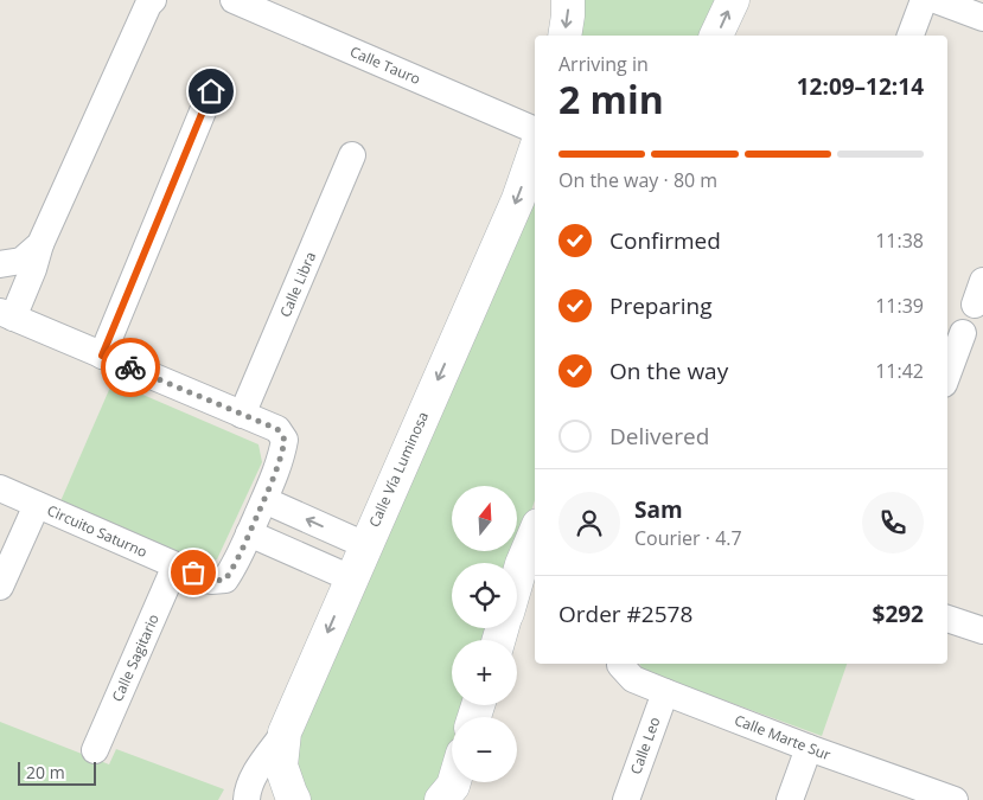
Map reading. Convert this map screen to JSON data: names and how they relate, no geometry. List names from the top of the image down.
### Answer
{
  "streets": {
    "street": [
      "Calle Tauro",
      "Calle Libra",
      "Calle Vía Luminosa",
      "Circuito Saturno",
      "Calle Sagitario",
      "Calle Marte Sur",
      "Calle Leo"
    ]
  },
  "crossings": [
    ["Calle Libra", "Circuito Saturno"],
    ["Circuito Saturno", "Calle Sagitario"],
    ["Calle Marte Sur", "Calle Leo"]
  ],
  "one_way": ["Calle Vía Luminosa"],
  "scale_bar": "20 m",
  "north": "top",
  "page": {
    "heading": ["2 min", "Arriving in", "12:09–12:14"],
    "panel": [
      "Sam",
      "Courier · 4.7",
      "Order #2578",
      "$292"
    ],
    "bar": "On the way · 80 m",
    "list": [
      ["Confirmed", "11:38"],
      ["Preparing", "11:39"],
      ["On the way", "11:42"],
      "Delivered"
    ],
    "map_buttons": ["+", "−"],
    "scale": "20 m"
  }
}
